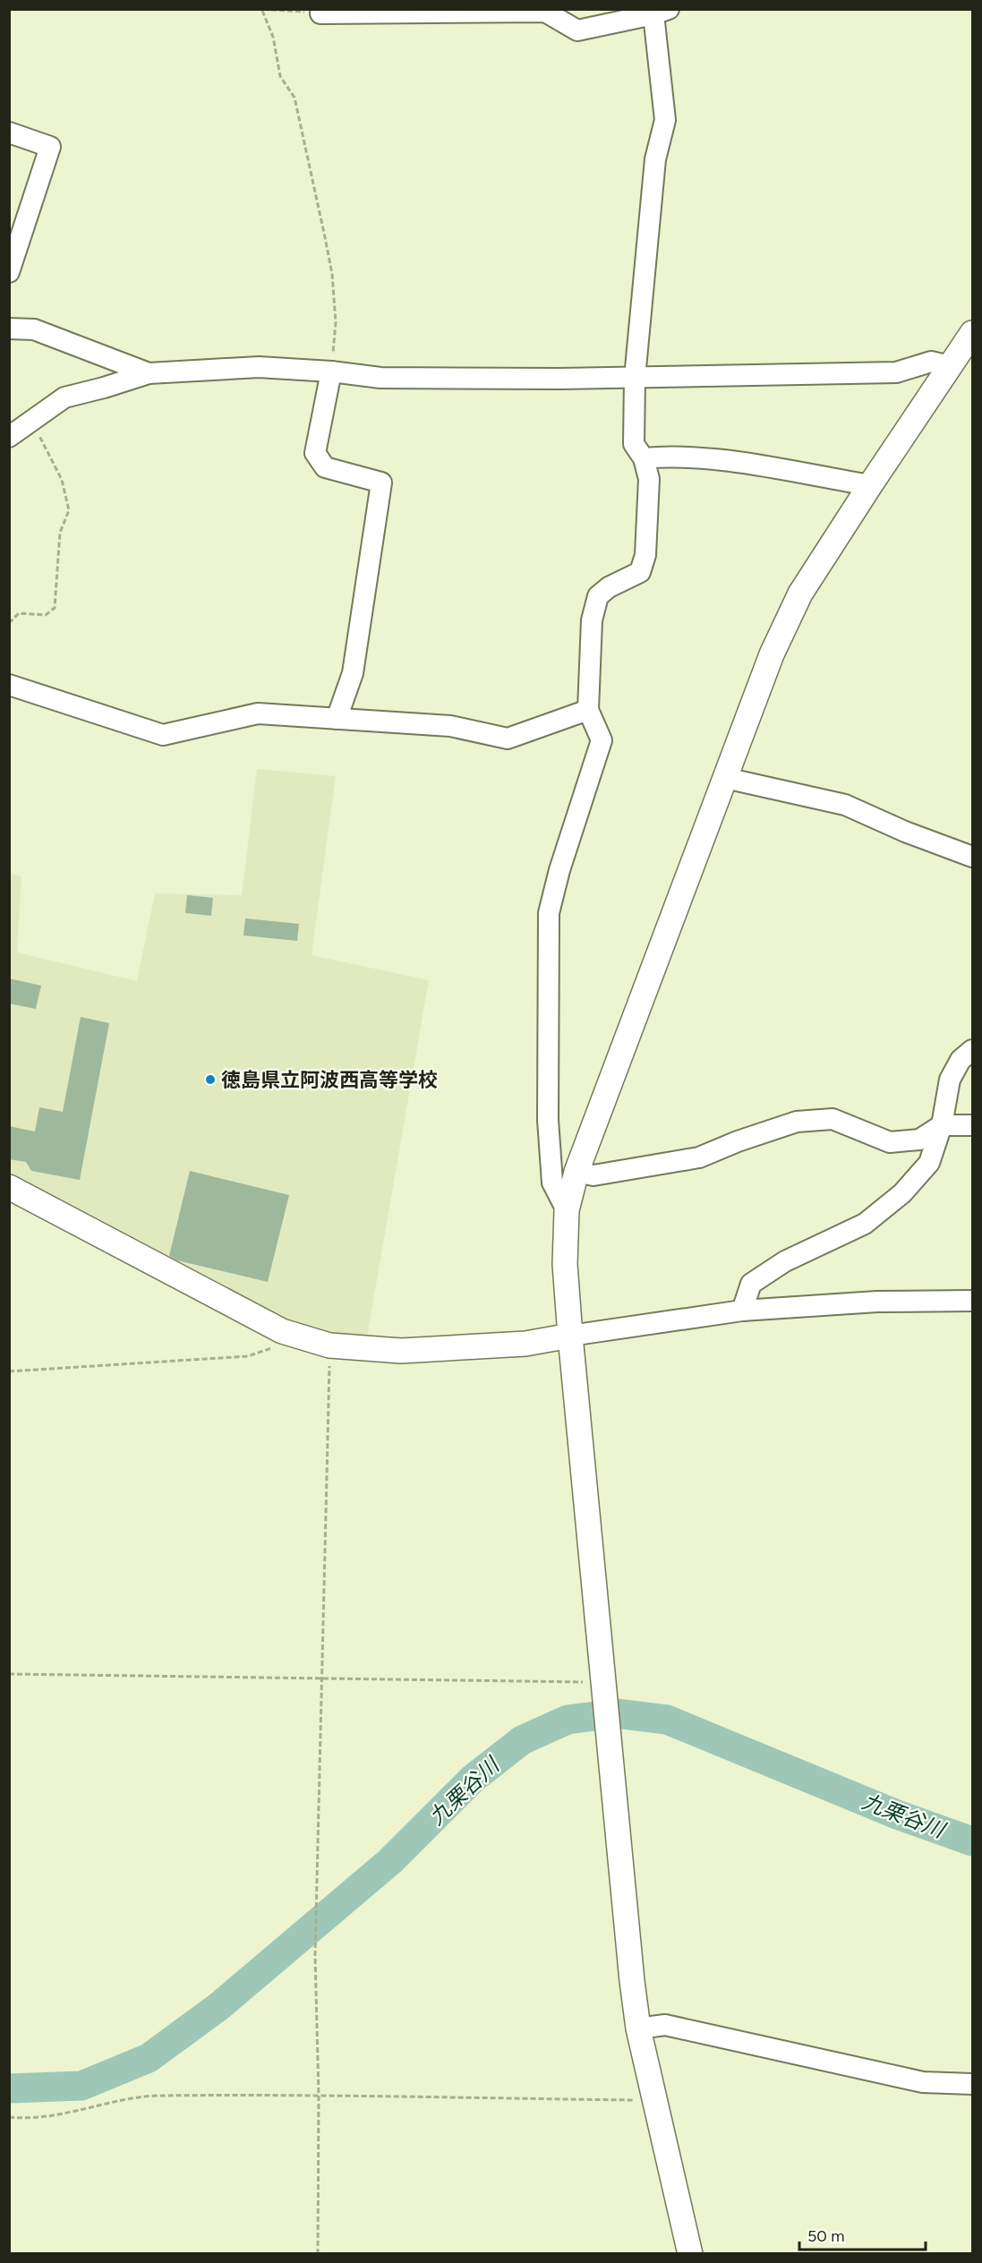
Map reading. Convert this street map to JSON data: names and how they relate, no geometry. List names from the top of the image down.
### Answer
{
  "water": ["九栗谷川"],
  "places": ["徳島県立阿波西高等学校"],
  "scale_bar": "50 m"
}
